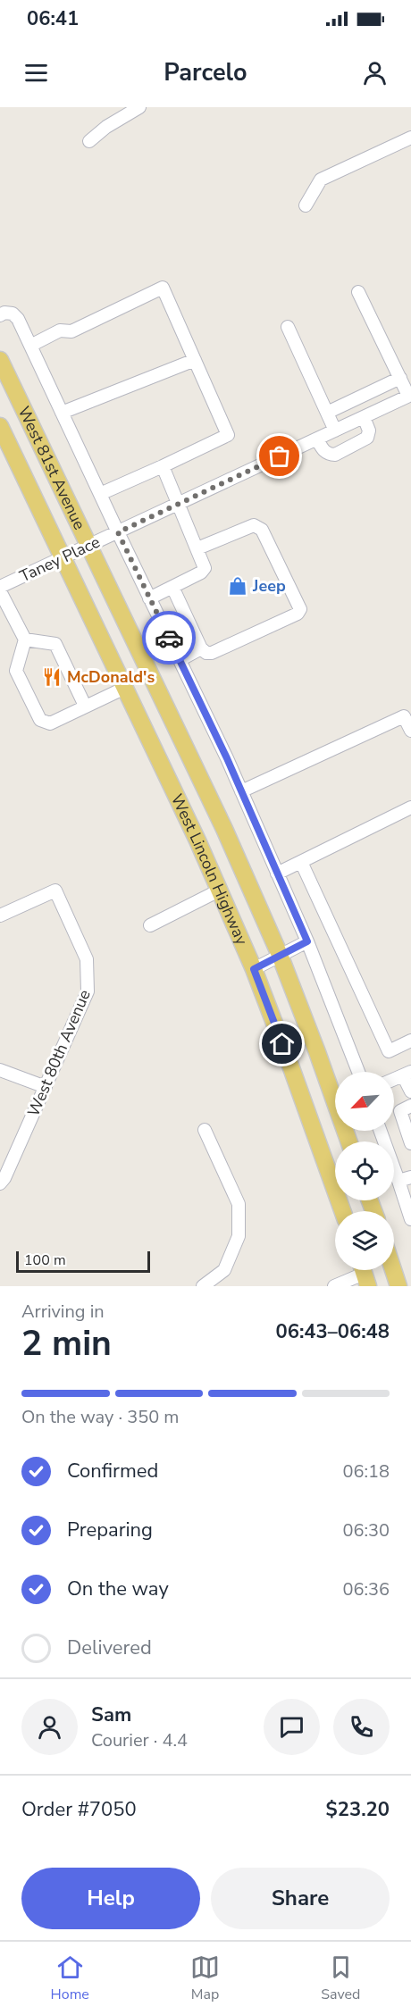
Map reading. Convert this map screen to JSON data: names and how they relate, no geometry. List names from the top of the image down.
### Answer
{
  "streets": {
    "main road": ["West 81st Avenue", "West Lincoln Highway"],
    "street": ["Taney Place", "West 80th Avenue"]
  },
  "crossings": [
    ["West 81st Avenue", "Taney Place"],
    ["West 81st Avenue", "West Lincoln Highway"],
    ["Taney Place", "West Lincoln Highway"]
  ],
  "places": {
    "shop": ["Jeep"],
    "restaurant": ["McDonald's"]
  },
  "scale_bar": "100 m",
  "north": "bottom left",
  "page": {
    "status": "06:41",
    "header": "Parcelo",
    "scale": "100 m",
    "heading": ["2 min", "Arriving in", "06:43–06:48"],
    "panel": [
      "Sam",
      "Courier · 4.4",
      "Order #7050",
      "$23.20"
    ],
    "bar": "On the way · 350 m",
    "list": [
      ["Confirmed", "06:18"],
      ["Preparing", "06:30"],
      ["On the way", "06:36"],
      "Delivered"
    ],
    "buttons": ["Help", "Share"],
    "tabs": ["Home", "Map", "Saved"]
  }
}
